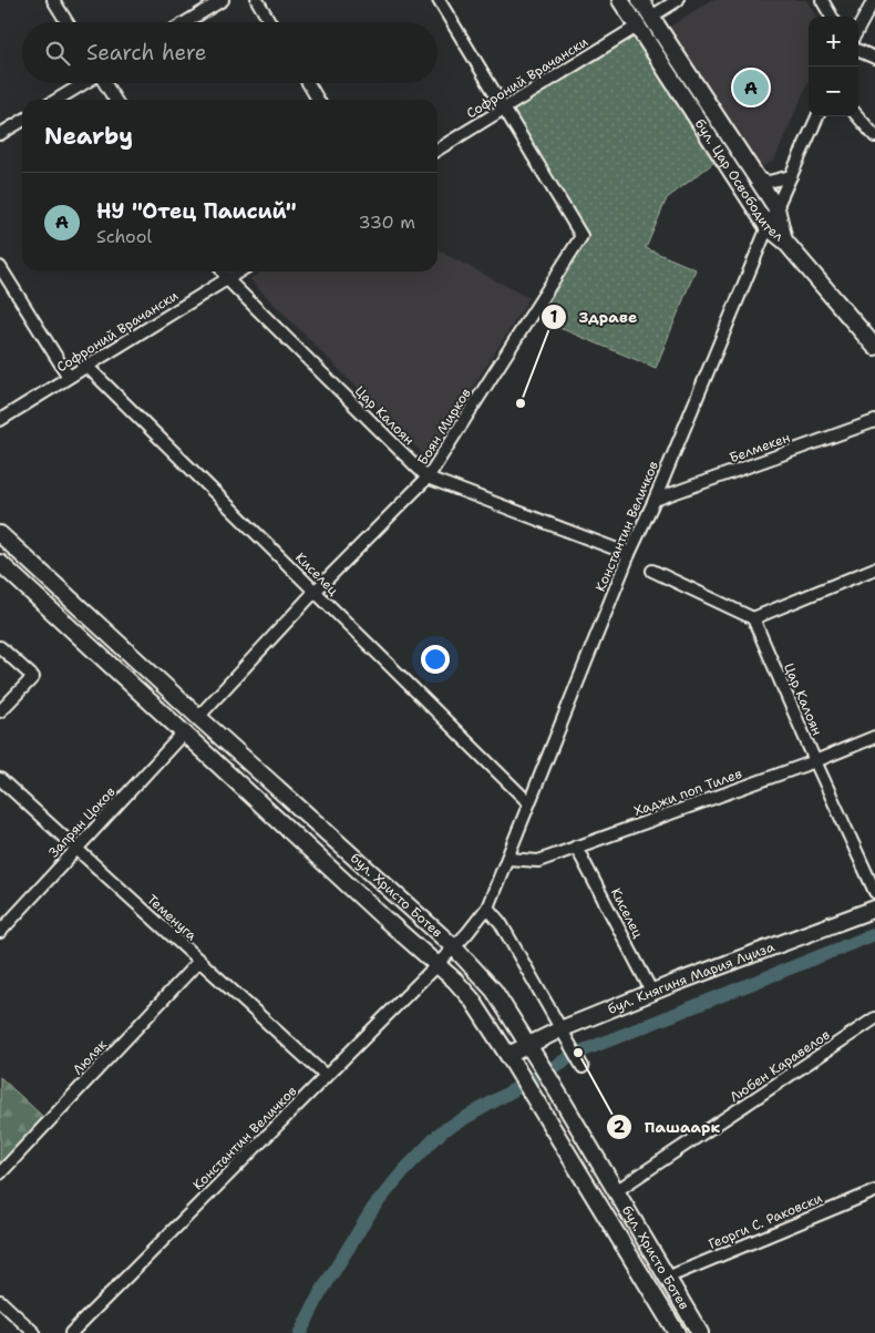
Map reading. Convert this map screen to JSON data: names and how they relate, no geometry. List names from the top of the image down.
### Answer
{
  "streets": {
    "main road": ["бул. Цар Освободител", "бул. Христо Ботев", "бул. Княгиня Мария Луиза"],
    "street": [
      "Софроний Врачански",
      "Цар Калоян",
      "Боян Мирков",
      "Белмекен",
      "Константин Величков",
      "Киселец",
      "Хаджи поп Тилев",
      "Запрян Цоков",
      "Теменуга",
      "Люляк",
      "Любен Каравелов",
      "Георги С. Раковски"
    ]
  },
  "crossings": [
    ["Софроний Врачански", "бул. Цар Освободител"],
    ["Софроний Врачански", "Цар Калоян"],
    ["Софроний Врачански", "Боян Мирков"],
    ["Софроний Врачански", "Киселец"],
    ["бул. Цар Освободител", "Константин Величков"],
    ["Цар Калоян", "Боян Мирков"],
    ["Цар Калоян", "Константин Величков"],
    ["Цар Калоян", "Хаджи поп Тилев"],
    ["Боян Мирков", "Киселец"],
    ["Боян Мирков", "бул. Христо Ботев"],
    ["Белмекен", "Константин Величков"],
    ["Константин Величков", "Киселец"],
    ["Константин Величков", "Хаджи поп Тилев"],
    ["Константин Величков", "бул. Христо Ботев"],
    ["Константин Величков", "Теменуга"],
    ["Киселец", "Хаджи поп Тилев"],
    ["Киселец", "бул. Княгиня Мария Луиза"],
    ["Запрян Цоков", "бул. Христо Ботев"],
    ["Запрян Цоков", "Теменуга"],
    ["бул. Христо Ботев", "бул. Княгиня Мария Луиза"],
    ["бул. Христо Ботев", "Любен Каравелов"],
    ["бул. Христо Ботев", "Георги С. Раковски"],
    ["Теменуга", "Люляк"]
  ],
  "places": ["Здраве", "Пашаарк"],
  "page": {
    "map_buttons": ["+", "−"],
    "search": "Search here",
    "pins": "A",
    "heading": "Nearby",
    "list": [
      {
        "mark": "A",
        "name": "НУ \"Отец Паисий\"",
        "note": "School",
        "value": "330 m"
      }
    ]
  }
}
